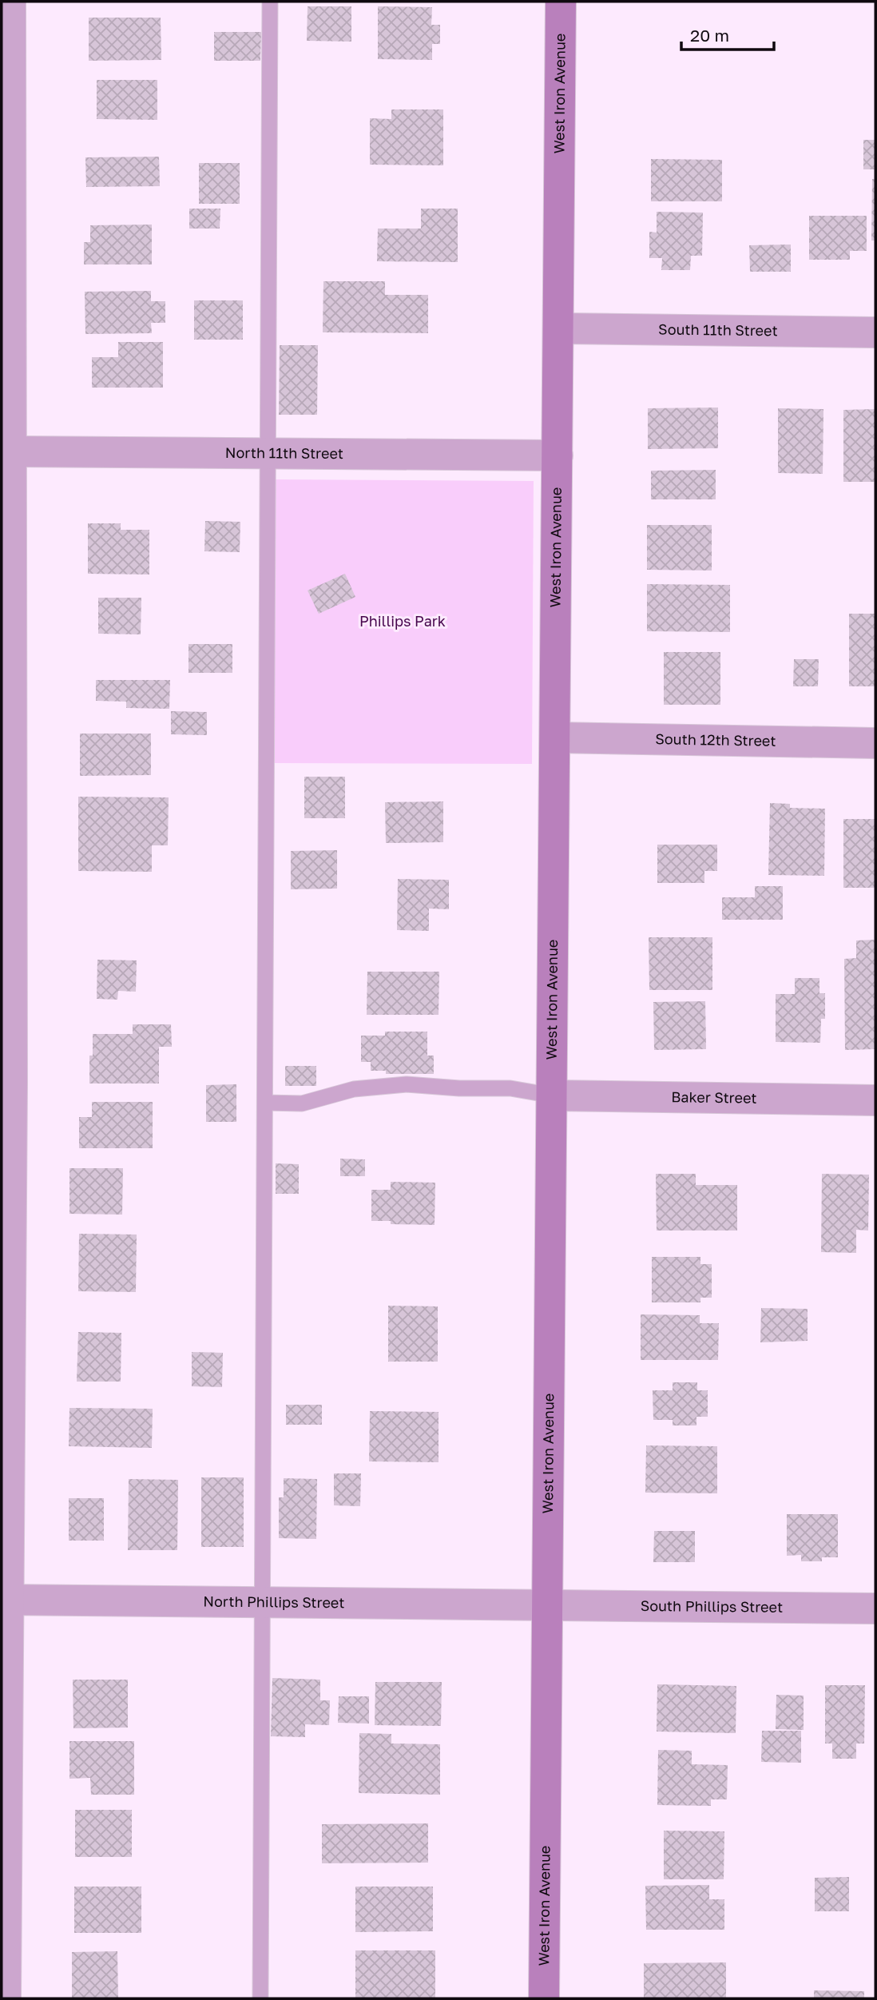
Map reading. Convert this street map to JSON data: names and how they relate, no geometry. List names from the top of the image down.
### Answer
{
  "streets": {
    "street": [
      "West Iron Avenue",
      "South 11th Street",
      "North 11th Street",
      "South 12th Street",
      "Baker Street",
      "North Phillips Street",
      "South Phillips Street"
    ]
  },
  "crossings": [
    ["West Iron Avenue", "South 11th Street"],
    ["West Iron Avenue", "North 11th Street"],
    ["West Iron Avenue", "South 12th Street"],
    ["West Iron Avenue", "Baker Street"],
    ["West Iron Avenue", "North Phillips Street"],
    ["West Iron Avenue", "South Phillips Street"],
    ["North Phillips Street", "South Phillips Street"]
  ],
  "parks": ["Phillips Park"],
  "scale_bar": "20 m"
}
